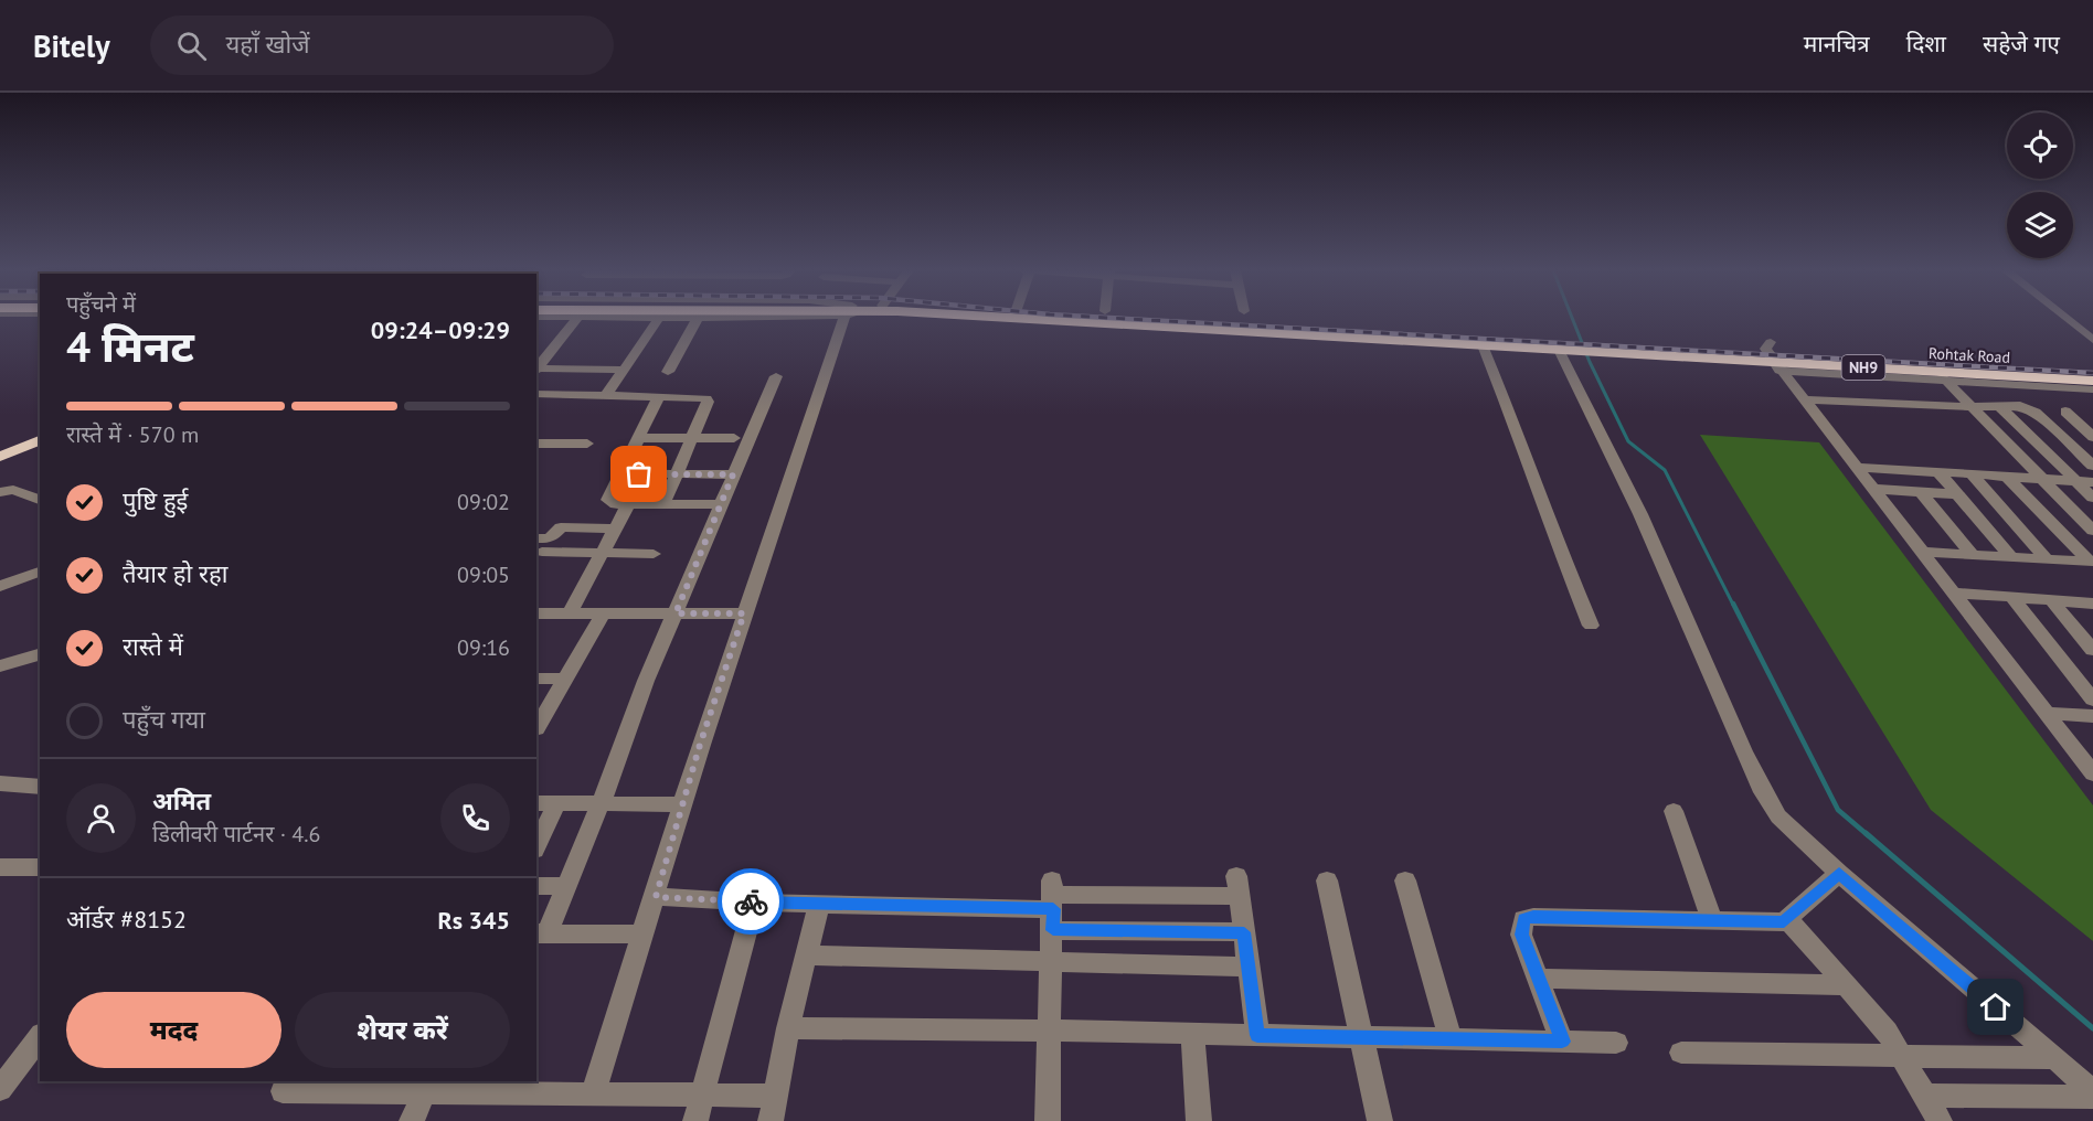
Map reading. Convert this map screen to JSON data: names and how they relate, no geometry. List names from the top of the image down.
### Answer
{
  "streets": {
    "highway": ["Rohtak Road", "NH9"]
  },
  "page": {
    "header": "Bitely",
    "search": "यहाँ खोजें",
    "nav": ["मानचित्र", "दिशा", "सहेजे गए"],
    "heading": ["4 मिनट", "पहुँचने में", "09:24–09:29"],
    "panel": [
      "अमित",
      "डिलीवरी पार्टनर · 4.6",
      "ऑर्डर #8152",
      "Rs 345"
    ],
    "bar": "रास्ते में · 570 m",
    "list": [
      ["पुष्टि हुई", "09:02"],
      ["तैयार हो रहा", "09:05"],
      ["रास्ते में", "09:16"],
      "पहुँच गया"
    ],
    "buttons": ["मदद", "शेयर करें"]
  }
}
